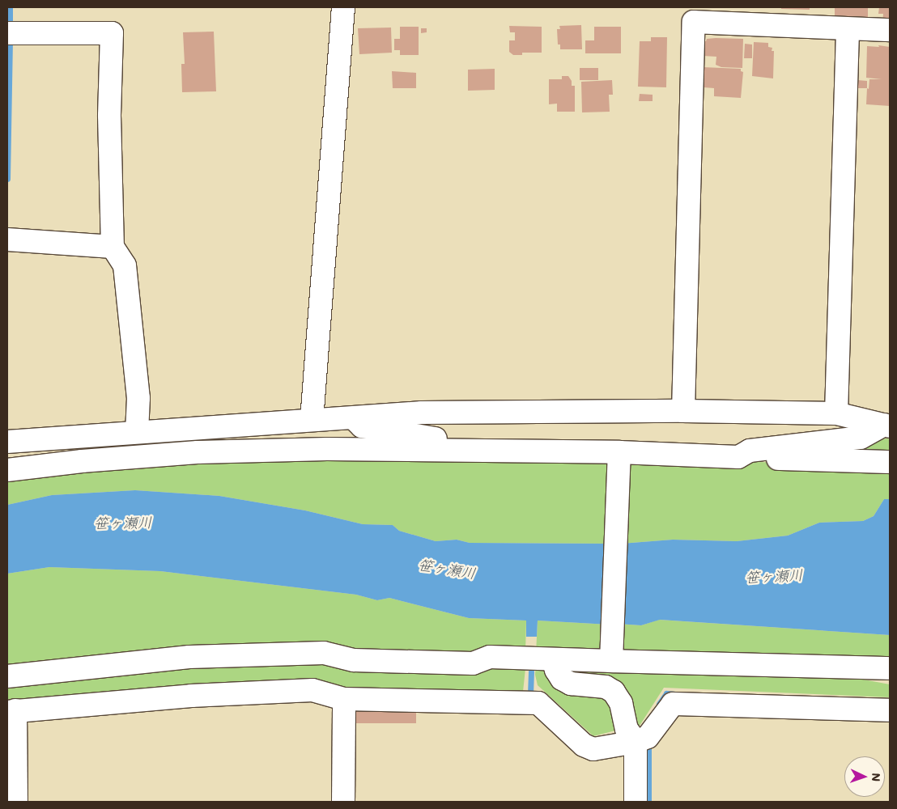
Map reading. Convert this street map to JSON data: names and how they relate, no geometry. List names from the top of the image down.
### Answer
{
  "water": ["笹ヶ瀬川"],
  "north": "right"
}
